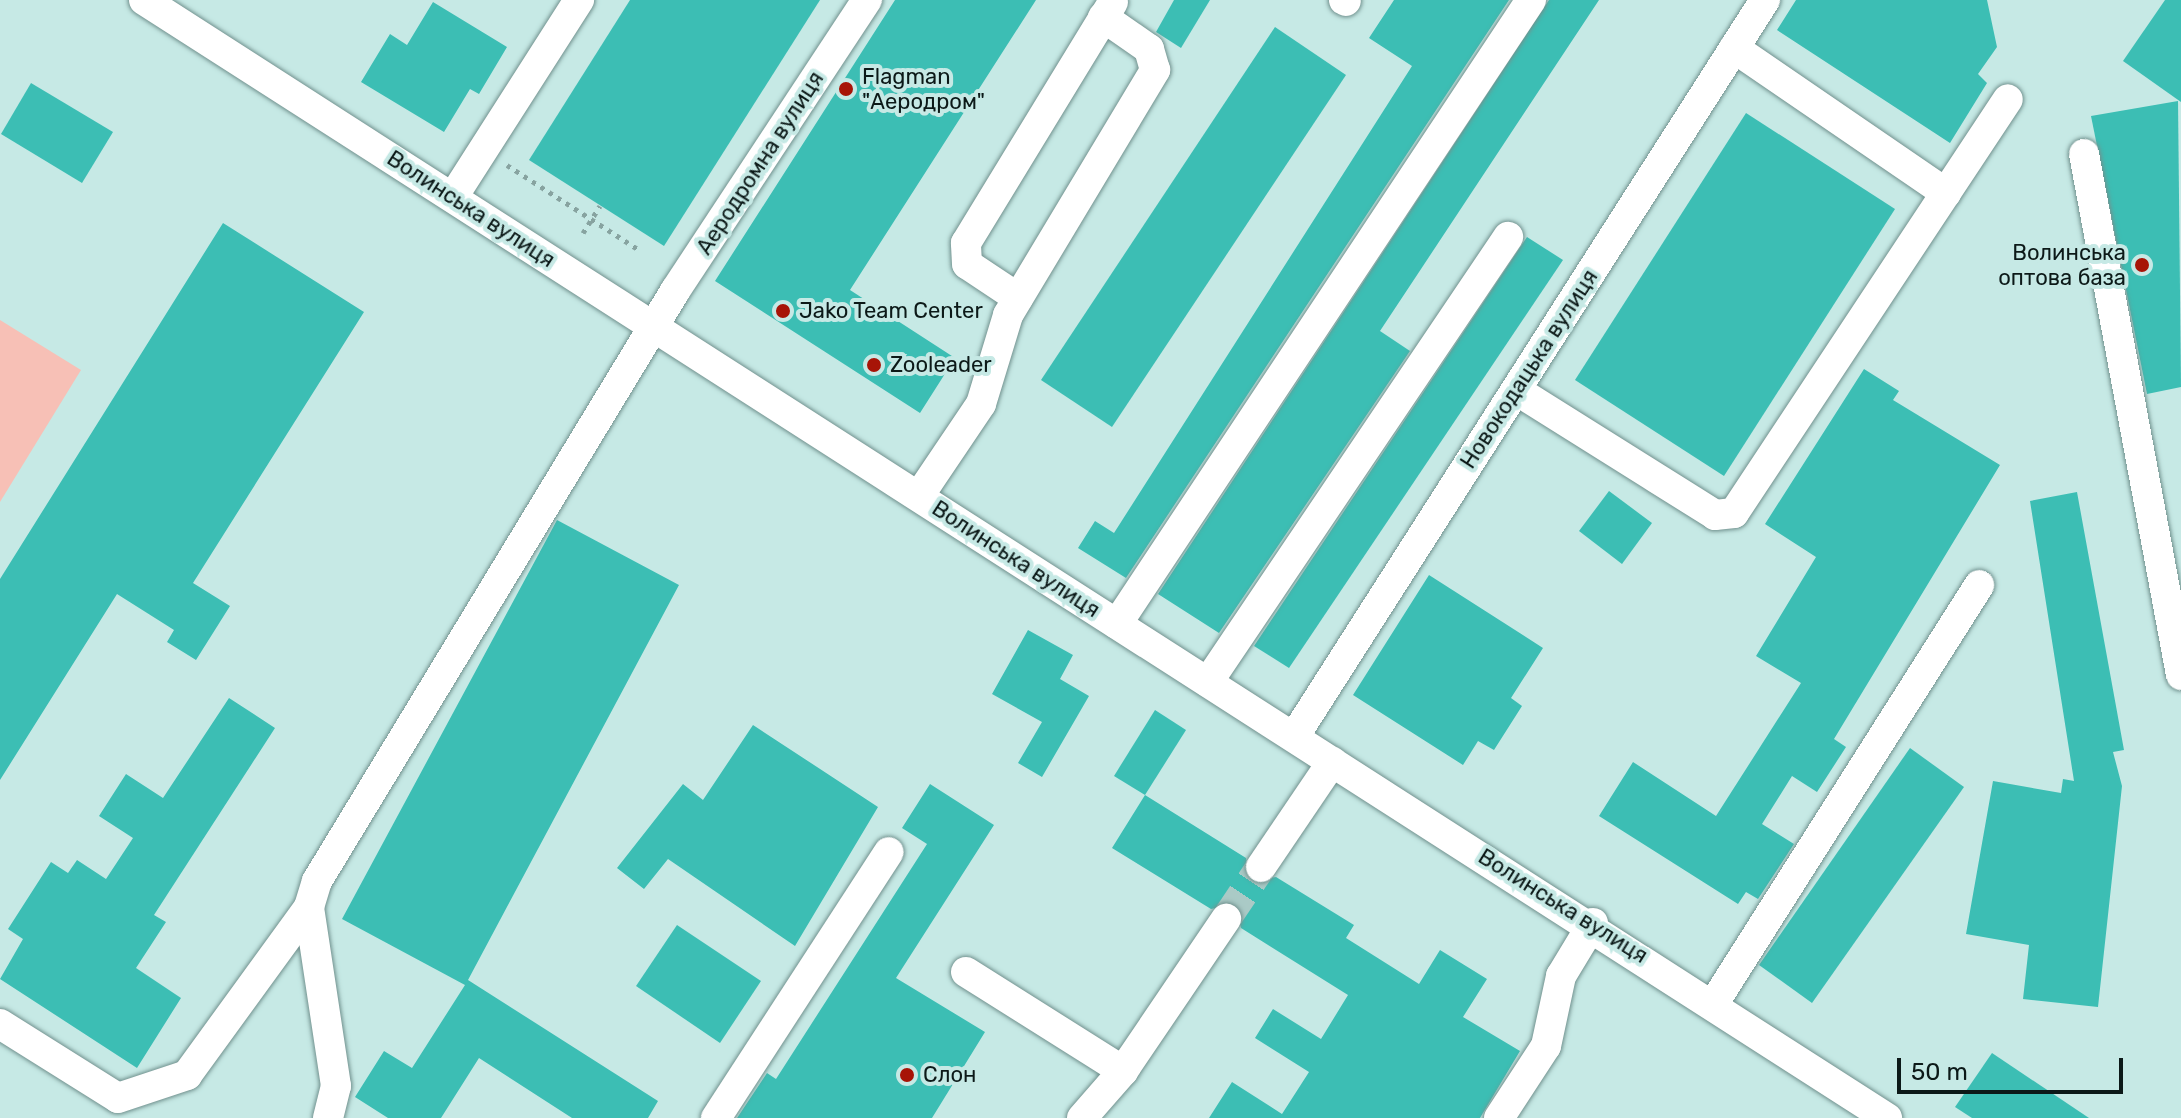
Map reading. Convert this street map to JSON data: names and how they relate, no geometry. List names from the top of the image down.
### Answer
{
  "streets": {
    "street": ["Аеродромна вулиця", "Волинська вулиця", "Новокодацька вулиця"]
  },
  "crossings": [
    ["Аеродромна вулиця", "Волинська вулиця"],
    ["Волинська вулиця", "Новокодацька вулиця"]
  ],
  "places": [
    "Flagman \"Аеродром\"",
    "Волинська оптова база",
    "Jako Team Center",
    "Zooleader",
    "Слон"
  ],
  "scale_bar": "50 m"
}
